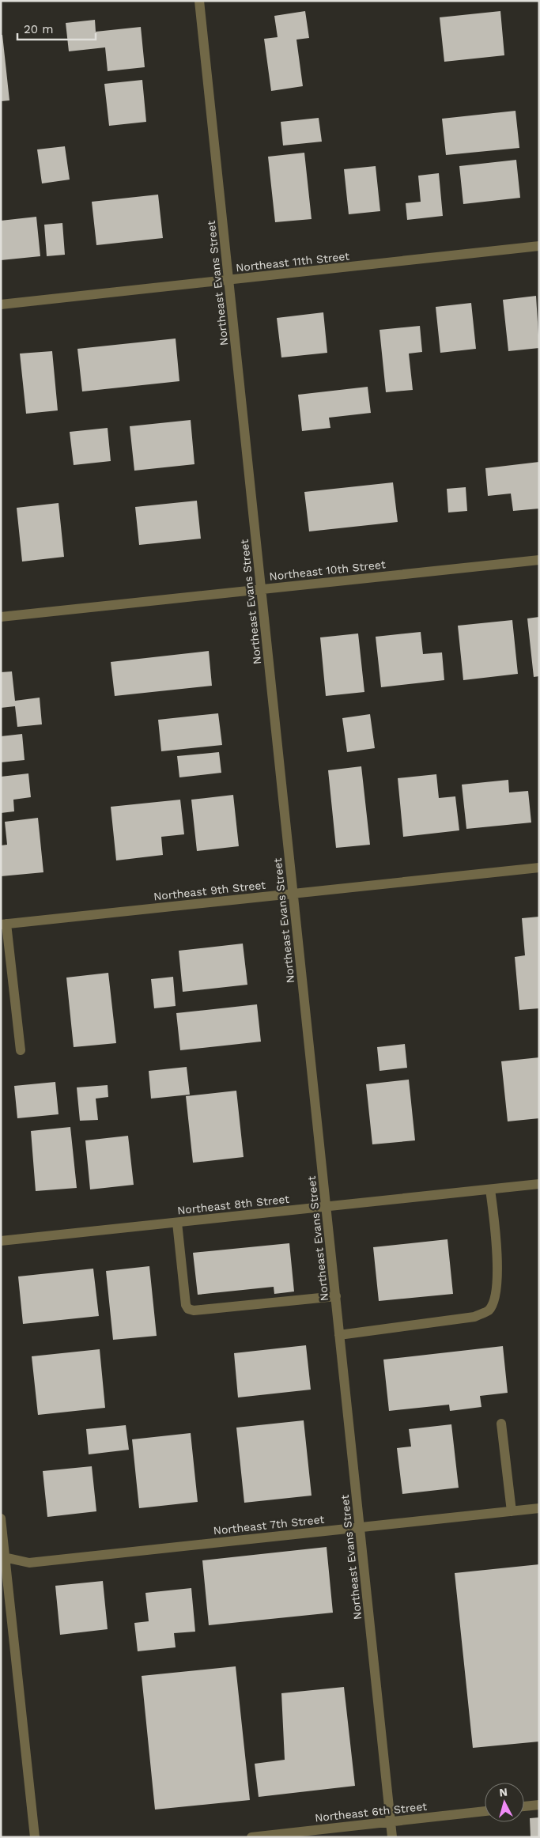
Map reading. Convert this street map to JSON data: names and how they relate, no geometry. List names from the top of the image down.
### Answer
{
  "streets": {
    "street": [
      "Northeast 11th Street",
      "Northeast Evans Street",
      "Northeast 10th Street",
      "Northeast 9th Street",
      "Northeast 8th Street",
      "Northeast 7th Street",
      "Northeast 6th Street"
    ]
  },
  "crossings": [
    ["Northeast 11th Street", "Northeast Evans Street"],
    ["Northeast Evans Street", "Northeast 10th Street"],
    ["Northeast Evans Street", "Northeast 9th Street"],
    ["Northeast Evans Street", "Northeast 8th Street"],
    ["Northeast Evans Street", "Northeast 7th Street"],
    ["Northeast Evans Street", "Northeast 6th Street"]
  ],
  "scale_bar": "20 m",
  "north": "top"
}
